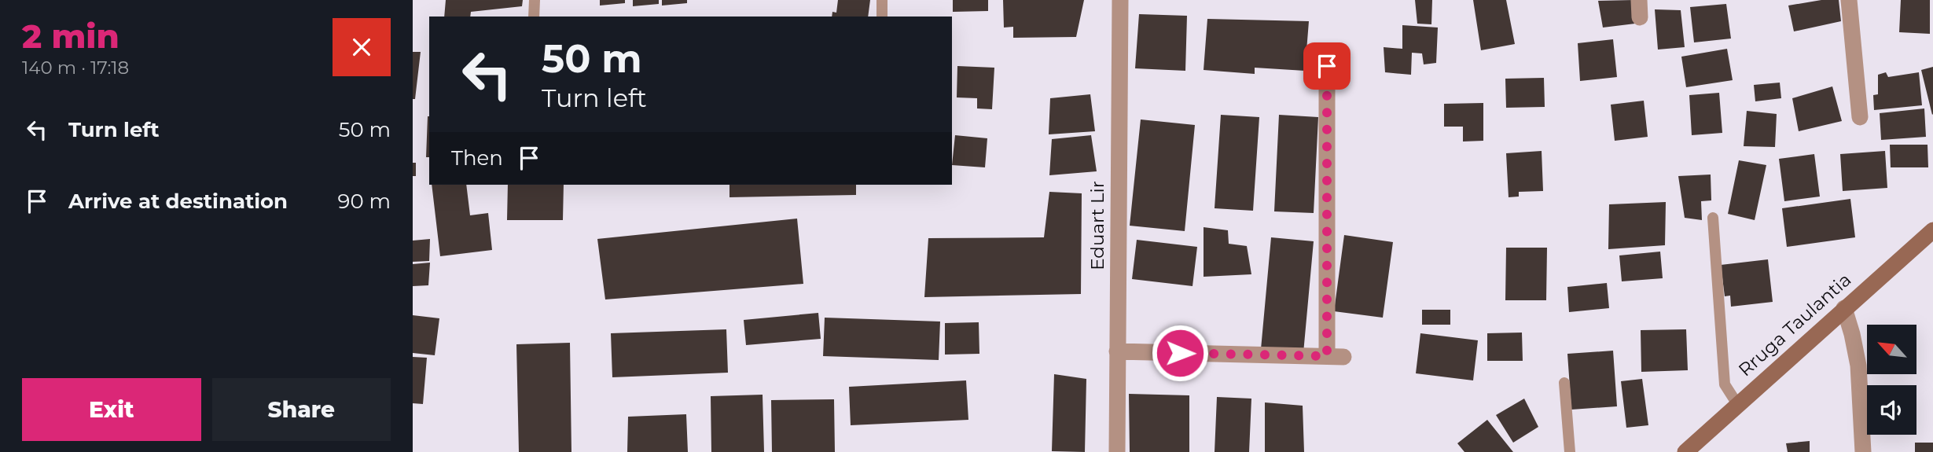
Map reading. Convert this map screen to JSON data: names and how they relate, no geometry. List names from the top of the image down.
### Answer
{
  "streets": {
    "street": ["Eduart Lir", "Rruga Taulantia"]
  },
  "north": "top left",
  "page": {
    "heading": ["2 min", "140 m · 17:18"],
    "turn": ["50 m", "Turn left"],
    "list": [
      {
        "name": "Turn left",
        "value": "50 m"
      },
      {
        "name": "Arrive at destination",
        "value": "90 m"
      }
    ],
    "then": "Then",
    "buttons": ["Exit", "Share"]
  }
}
